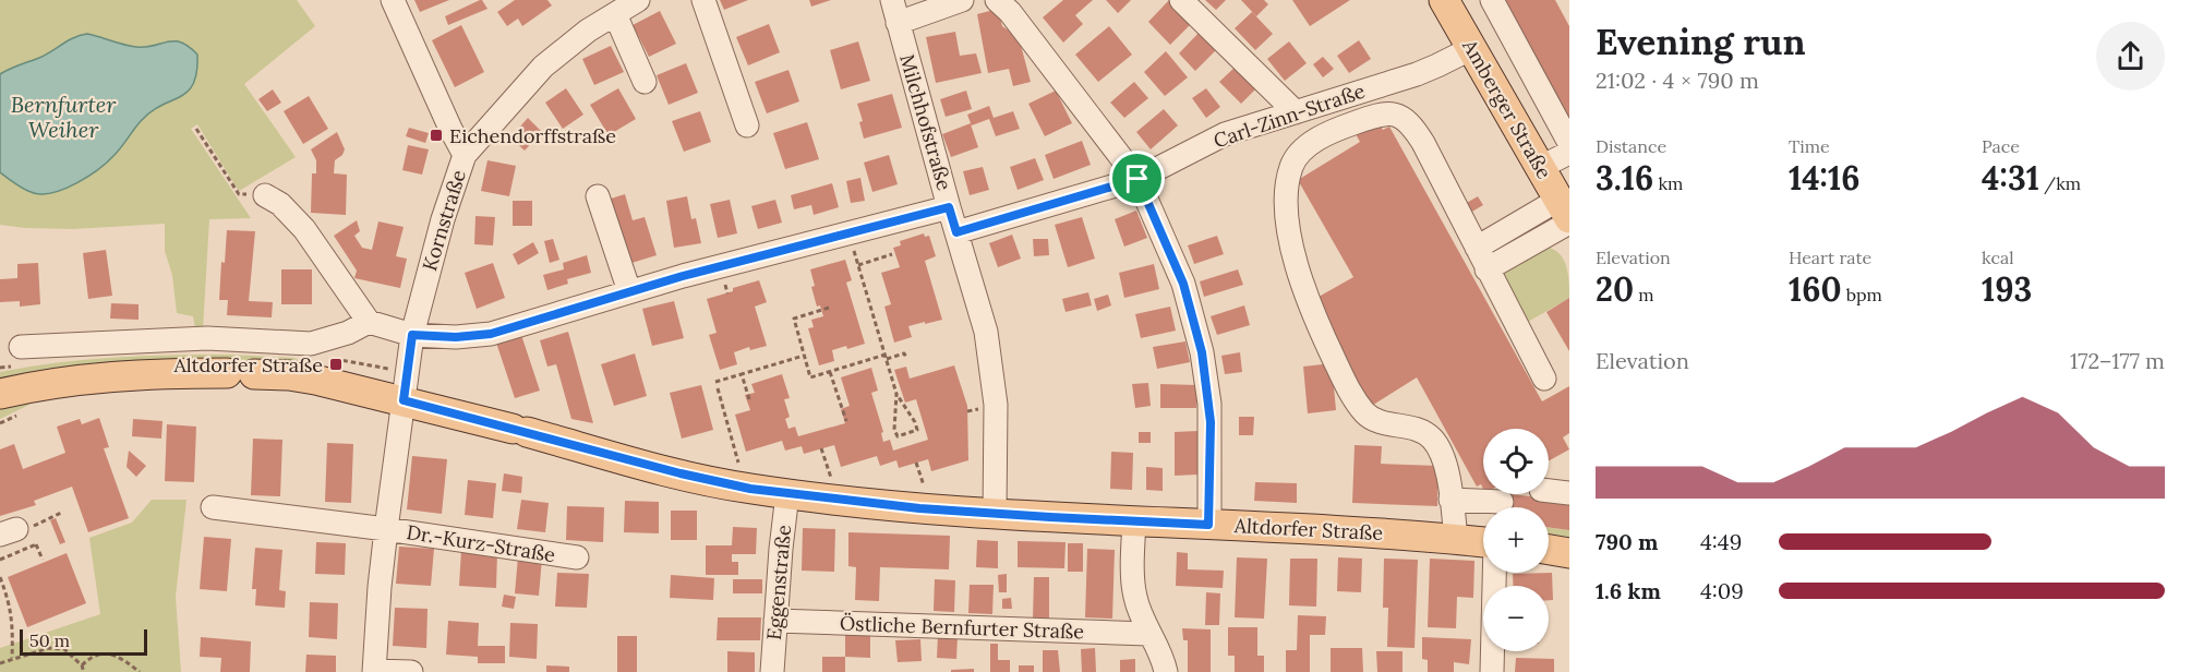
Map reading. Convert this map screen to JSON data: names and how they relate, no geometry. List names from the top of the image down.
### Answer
{
  "streets": {
    "main road": ["Amberger Straße", "Altdorfer Straße"],
    "street": [
      "Carl-Zinn-Straße",
      "Milchhofstraße",
      "Kornstraße",
      "Dr.-Kurz-Straße",
      "Eggenstraße",
      "Östliche Bernfurter Straße"
    ]
  },
  "crossings": [
    ["Amberger Straße", "Carl-Zinn-Straße"],
    ["Carl-Zinn-Straße", "Milchhofstraße"],
    ["Milchhofstraße", "Altdorfer Straße"],
    ["Kornstraße", "Altdorfer Straße"],
    ["Kornstraße", "Dr.-Kurz-Straße"],
    ["Altdorfer Straße", "Dr.-Kurz-Straße"],
    ["Altdorfer Straße", "Eggenstraße"],
    ["Eggenstraße", "Östliche Bernfurter Straße"]
  ],
  "water": ["Bernfurter Weiher"],
  "places": {
    "transit": ["Eichendorffstraße", "Altdorfer Straße"]
  },
  "scale_bar": "50 m",
  "page": {
    "heading": ["Evening run", "21:02 · 4 × 790 m"],
    "stats": [
      ["Distance", "3.16 km"],
      ["Time", "14:16"],
      ["Pace", "4:31 /km"],
      ["Elevation", "20 m"],
      ["Heart rate", "160 bpm"],
      ["kcal", "193"]
    ],
    "chart": ["Elevation", "172–177 m"],
    "map_buttons": ["+", "−"],
    "list": [
      {
        "name": "790 m",
        "note": "4:49"
      },
      {
        "name": "1.6 km",
        "note": "4:09"
      }
    ],
    "scale": "50 m"
  }
}
